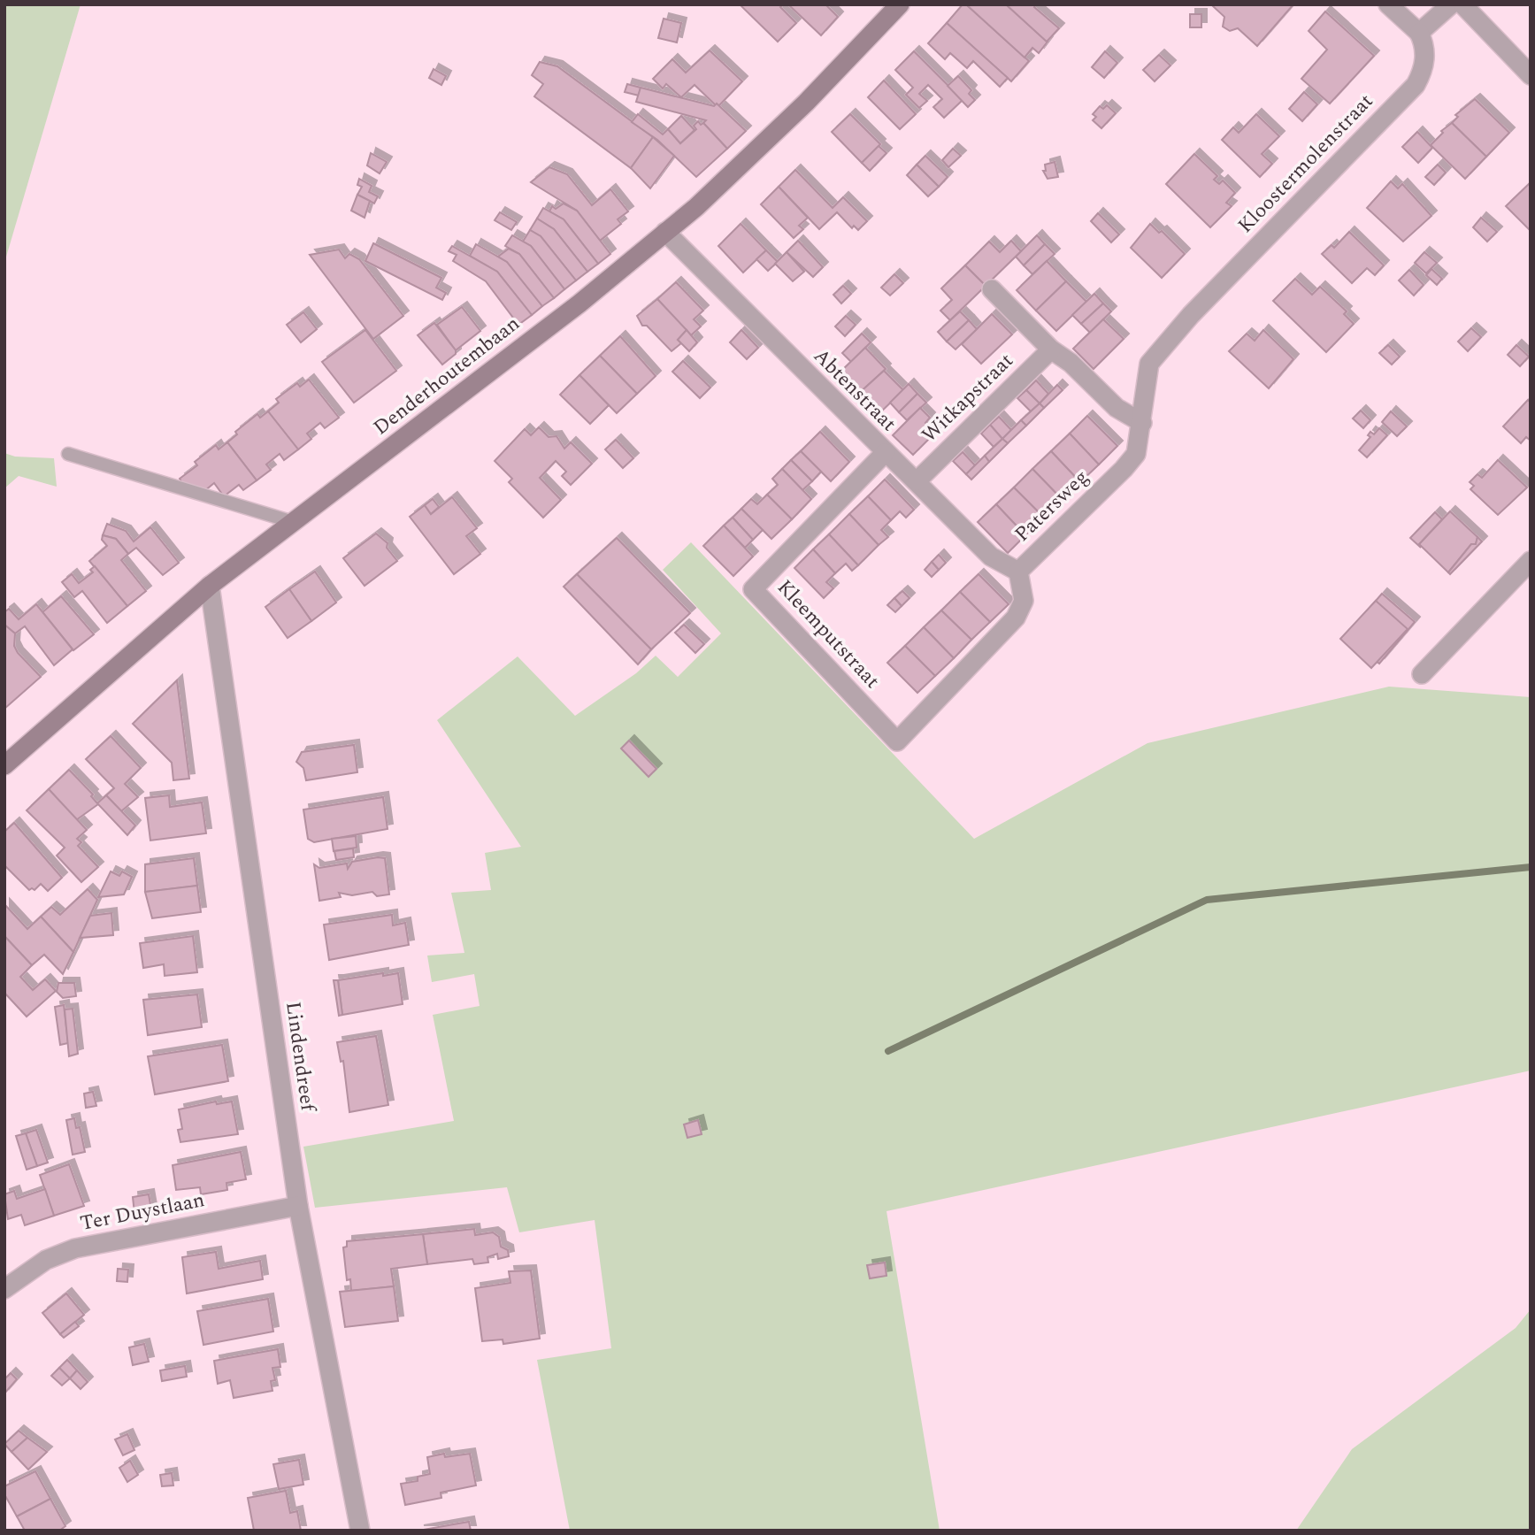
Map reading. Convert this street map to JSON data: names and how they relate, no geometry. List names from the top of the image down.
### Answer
{
  "streets": {
    "street": [
      "Kloostermolenstraat",
      "Denderhoutembaan",
      "Abtenstraat",
      "Witkapstraat",
      "Patersweg",
      "Kleemputstraat",
      "Lindendreef",
      "Ter Duystlaan"
    ]
  },
  "crossings": [
    ["Kloostermolenstraat", "Patersweg"],
    ["Denderhoutembaan", "Abtenstraat"],
    ["Denderhoutembaan", "Lindendreef"],
    ["Abtenstraat", "Witkapstraat"],
    ["Abtenstraat", "Patersweg"],
    ["Abtenstraat", "Kleemputstraat"],
    ["Patersweg", "Kleemputstraat"],
    ["Lindendreef", "Ter Duystlaan"]
  ]
}
